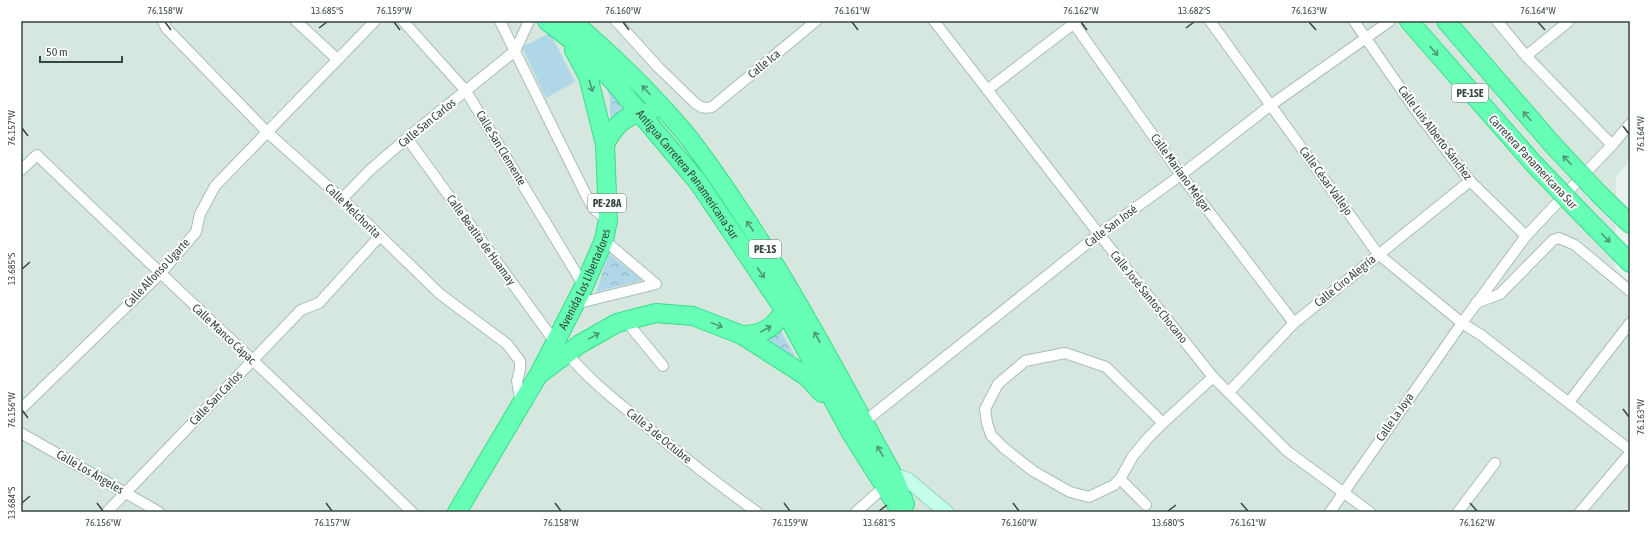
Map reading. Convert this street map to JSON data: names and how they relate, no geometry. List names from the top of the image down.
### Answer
{
  "streets": {
    "highway": [
      "PE-1SE",
      "Carretera Panamericana Sur",
      "Antigua Carretera Panamericana Sur",
      "PE-28A",
      "PE-1S",
      "Avenida Los Libertadores"
    ],
    "street": [
      "Calle Ica",
      "Calle San Carlos",
      "Calle Luis Alberto Sánchez",
      "Calle San Clemente",
      "Calle Mariano Melgar",
      "Calle César Vallejo",
      "Calle Melchorita",
      "Calle San José",
      "Calle Beatita de Huamay",
      "Calle Alfonso Ugarte",
      "Calle Ciro Alegría",
      "Calle José Santos Chocano",
      "Calle Manco Cápac",
      "Calle La Joya",
      "Calle 3 de Octubre",
      "Calle Los Ángeles"
    ]
  },
  "crossings": [
    ["Calle San Carlos", "Calle San Clemente"],
    ["Calle San Carlos", "Calle Melchorita"],
    ["Calle San Carlos", "Calle Beatita de Huamay"],
    ["Calle San Carlos", "Calle Manco Cápac"],
    ["Calle San Carlos", "Calle Los Ángeles"],
    ["Calle Luis Alberto Sánchez", "Calle San José"],
    ["Calle Luis Alberto Sánchez", "Calle Ciro Alegría"],
    ["Calle Luis Alberto Sánchez", "Calle La Joya"],
    ["Calle San Clemente", "Avenida Los Libertadores"],
    ["Calle Mariano Melgar", "Calle San José"],
    ["Calle Mariano Melgar", "Calle Ciro Alegría"],
    ["Antigua Carretera Panamericana Sur", "Calle San José"],
    ["Antigua Carretera Panamericana Sur", "Avenida Los Libertadores"],
    ["Calle César Vallejo", "Calle San José"],
    ["Calle César Vallejo", "Calle Ciro Alegría"],
    ["Calle César Vallejo", "Calle La Joya"],
    ["Calle Melchorita", "Calle Alfonso Ugarte"],
    ["Calle Melchorita", "Avenida Los Libertadores"],
    ["Calle San José", "Calle José Santos Chocano"],
    ["Calle Beatita de Huamay", "Avenida Los Libertadores"],
    ["Calle Beatita de Huamay", "Calle 3 de Octubre"],
    ["Calle Alfonso Ugarte", "Calle Manco Cápac"],
    ["Avenida Los Libertadores", "Calle 3 de Octubre"],
    ["Calle Ciro Alegría", "Calle José Santos Chocano"],
    ["Calle José Santos Chocano", "Calle La Joya"]
  ],
  "scale_bar": "50 m",
  "coordinates": [
    "76.158°W",
    "13.685°S",
    "76.159°W",
    "76.160°W",
    "76.161°W",
    "76.162°W",
    "13.682°S",
    "76.163°W",
    "76.164°W",
    "76.157°W",
    "76.156°W",
    "13.684°S",
    "13.681°S",
    "13.680°S"
  ]
}
